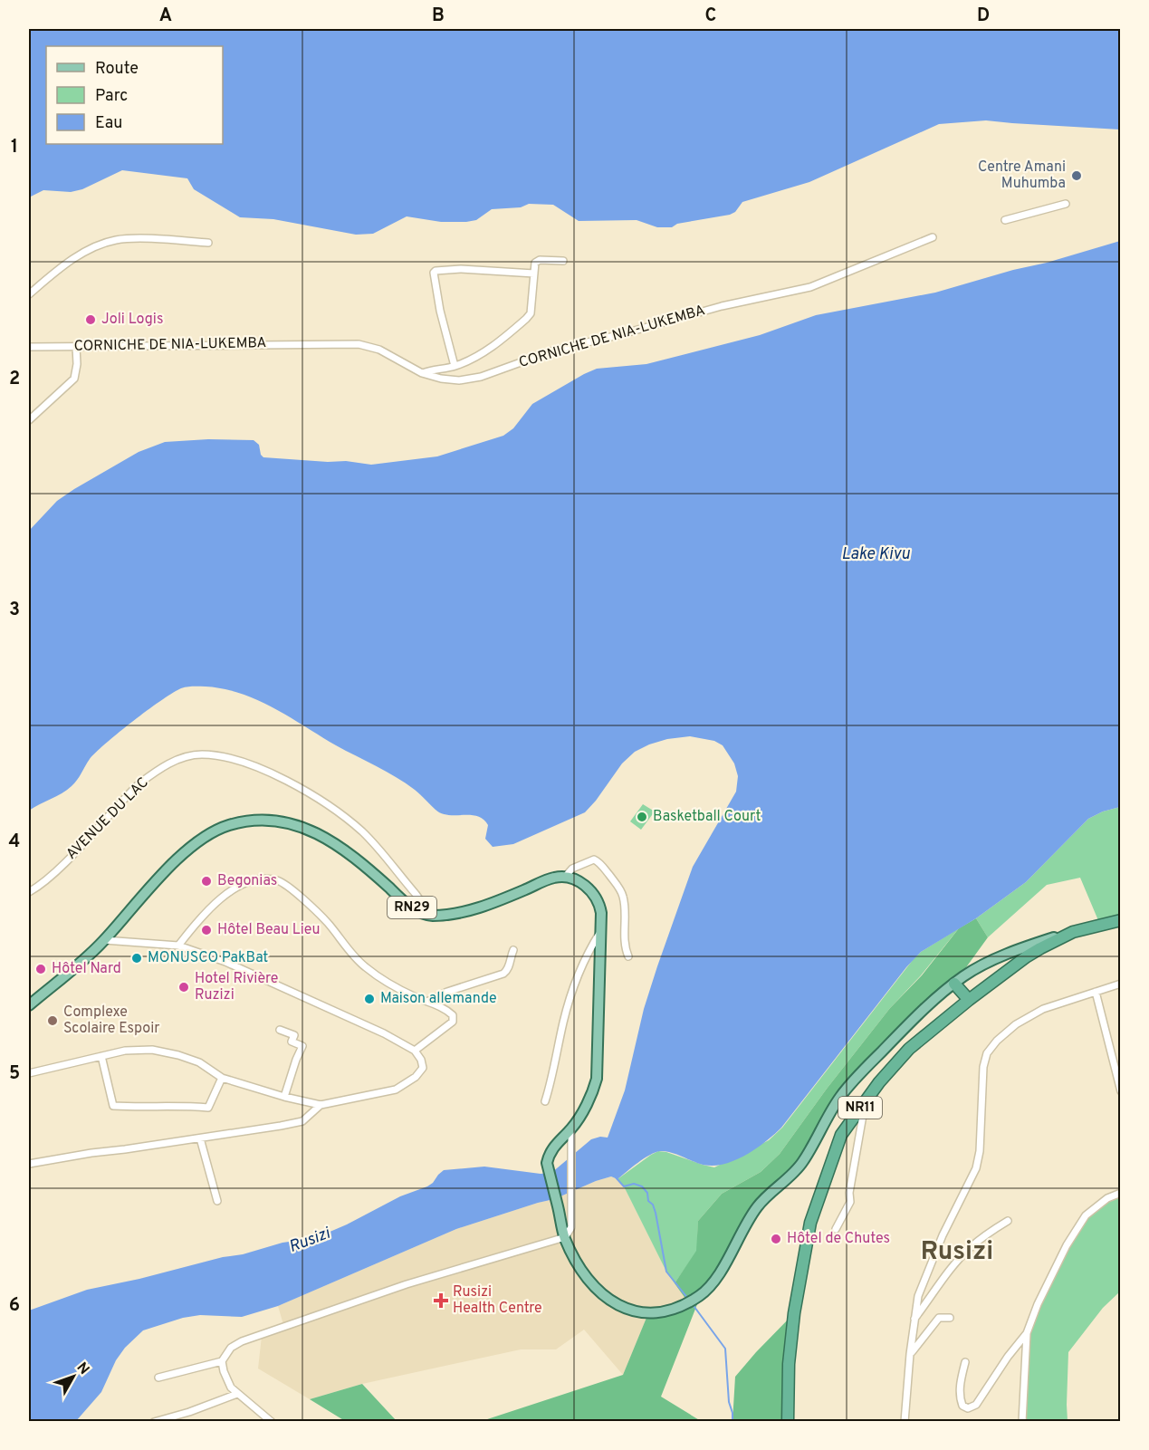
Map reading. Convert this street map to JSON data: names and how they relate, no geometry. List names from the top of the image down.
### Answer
{
  "streets": {
    "highway": ["NR11"],
    "main road": ["RN29"],
    "street": ["CORNICHE DE NIA-LUKEMBA", "AVENUE DU LAC"]
  },
  "crossings": [
    ["AVENUE DU LAC", "RN29"]
  ],
  "districts": ["Rusizi"],
  "water": ["Lake Kivu", "Rusizi"],
  "places": {
    "other": [
      "Centre Amani Muhumba",
      "Joli Logis",
      "Basketball Court",
      "Begonias",
      "Hôtel Beau Lieu",
      "MONUSCO PakBat",
      "Hôtel Nard",
      "Hotel Rivière Ruzizi",
      "Maison allemande",
      "Complexe Scolaire Espoir",
      "Hôtel de Chutes"
    ],
    "health": ["Rusizi Health Centre"]
  },
  "legend": ["Route", "Parc", "Eau"],
  "north": "top right",
  "grid": {
    "columns": [
      "A",
      "B",
      "C",
      "D"
    ],
    "rows": [
      "1",
      "2",
      "3",
      "4",
      "5",
      "6"
    ]
  }
}
